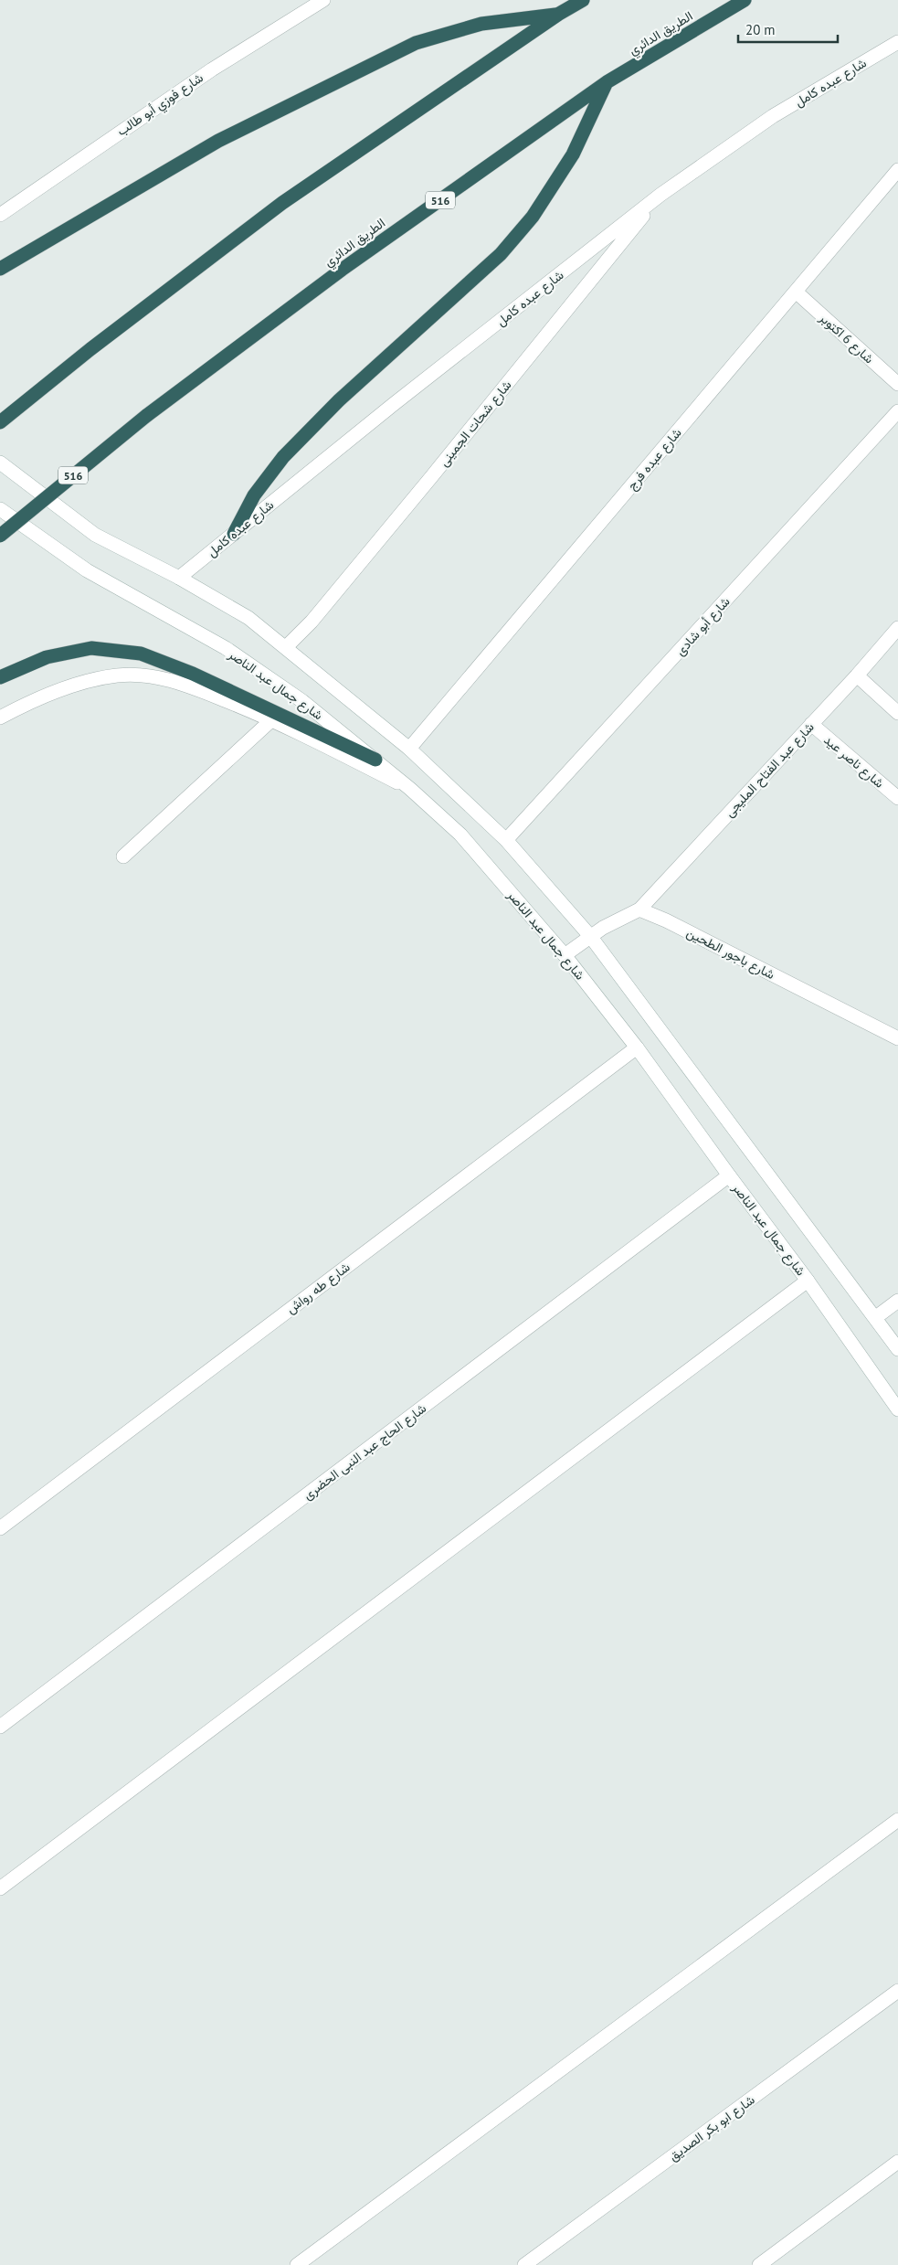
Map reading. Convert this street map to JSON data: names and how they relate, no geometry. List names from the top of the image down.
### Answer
{
  "streets": {
    "highway": ["الطريق الدائري", "516"],
    "street": [
      "شارع عبده كامل",
      "شارع فوزي أبو طالب",
      "شارع 6 اكتوبر",
      "شارع شحات الجمينى",
      "شارع عبده فرج",
      "شارع أبو شادى",
      "شارع جمال عبد الناصر",
      "شارع ناصر عيد",
      "شارع عبد الفتاح المليجى",
      "شارع باجور الطحين",
      "شارع طه رواش",
      "شارع الحاج عبد النبى الحضرى",
      "شارع ابو بكر الصديق"
    ]
  },
  "crossings": [
    ["شارع عبده كامل", "شارع شحات الجمينى"],
    ["شارع 6 اكتوبر", "شارع عبده فرج"],
    ["شارع جمال عبد الناصر", "شارع طه رواش"],
    ["شارع جمال عبد الناصر", "شارع الحاج عبد النبى الحضرى"],
    ["شارع ناصر عيد", "شارع عبد الفتاح المليجى"],
    ["شارع عبد الفتاح المليجى", "شارع باجور الطحين"]
  ],
  "scale_bar": "20 m"
}
